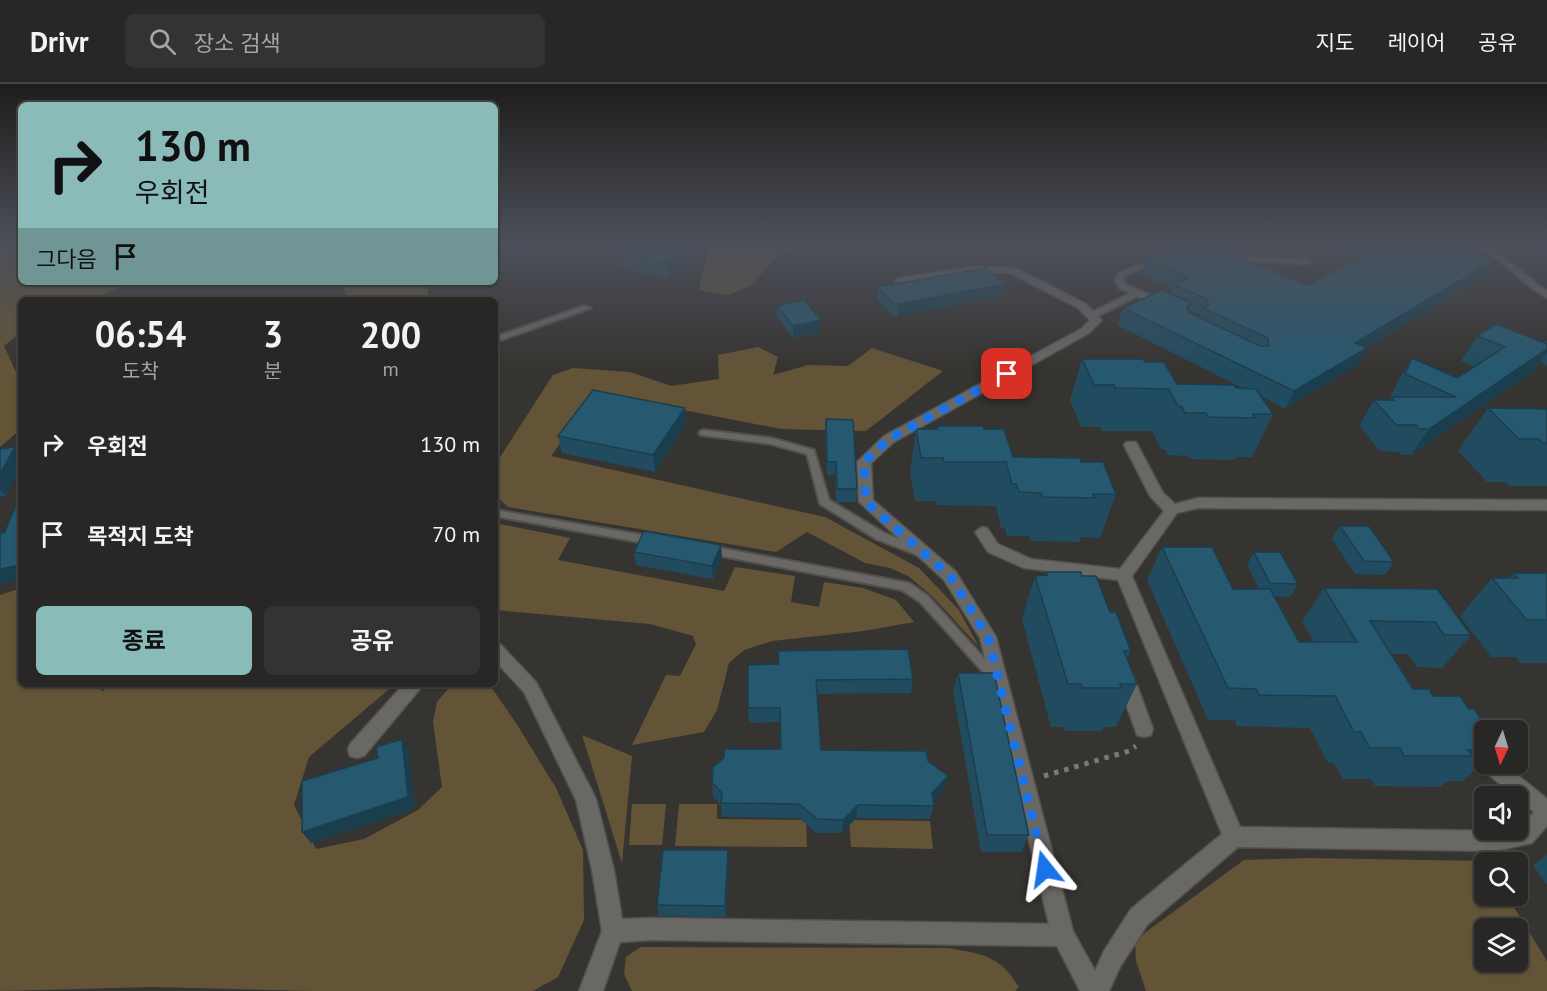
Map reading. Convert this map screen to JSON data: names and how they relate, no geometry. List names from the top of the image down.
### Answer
{
  "north": "bottom",
  "page": {
    "header": "Drivr",
    "search": "장소 검색",
    "nav": ["지도", "레이어", "공유"],
    "turn": ["130 m", "우회전"],
    "then": "그다음",
    "eta": [
      "06:54",
      "도착",
      "3",
      "분",
      "200",
      "m"
    ],
    "list": [
      {
        "name": "우회전",
        "value": "130 m"
      },
      {
        "name": "목적지 도착",
        "value": "70 m"
      }
    ],
    "buttons": ["종료", "공유"]
  }
}
